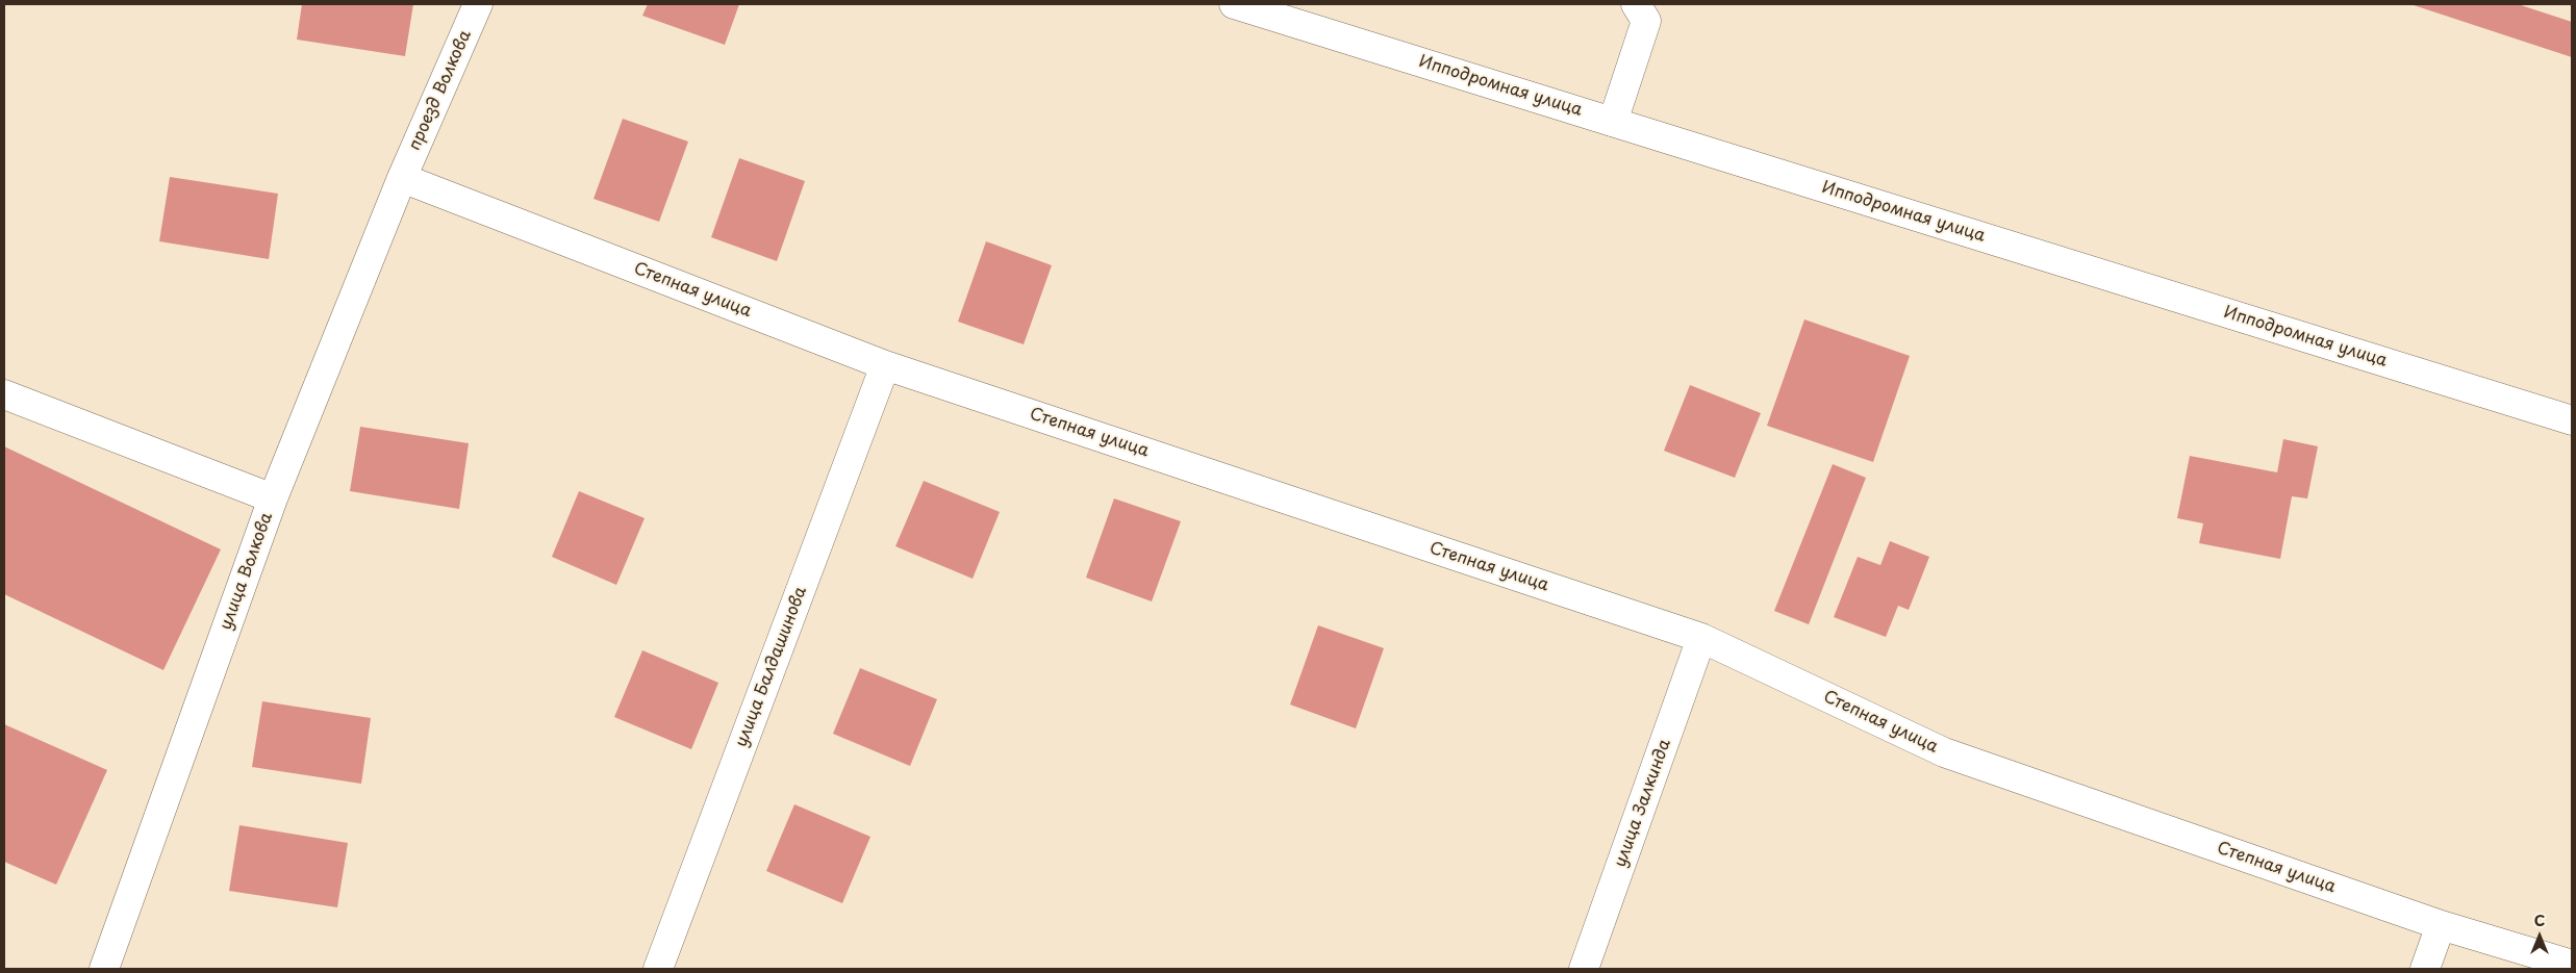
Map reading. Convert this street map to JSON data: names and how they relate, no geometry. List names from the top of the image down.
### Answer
{
  "streets": {
    "street": [
      "Ипподромная улица",
      "проезд Волкова",
      "Степная улица",
      "улица Волкова",
      "улица Балдашинова",
      "улица Залкинда"
    ]
  },
  "crossings": [
    ["проезд Волкова", "Степная улица"],
    ["проезд Волкова", "улица Волкова"],
    ["Степная улица", "улица Волкова"],
    ["Степная улица", "улица Балдашинова"],
    ["Степная улица", "улица Залкинда"]
  ],
  "north": "top"
}
